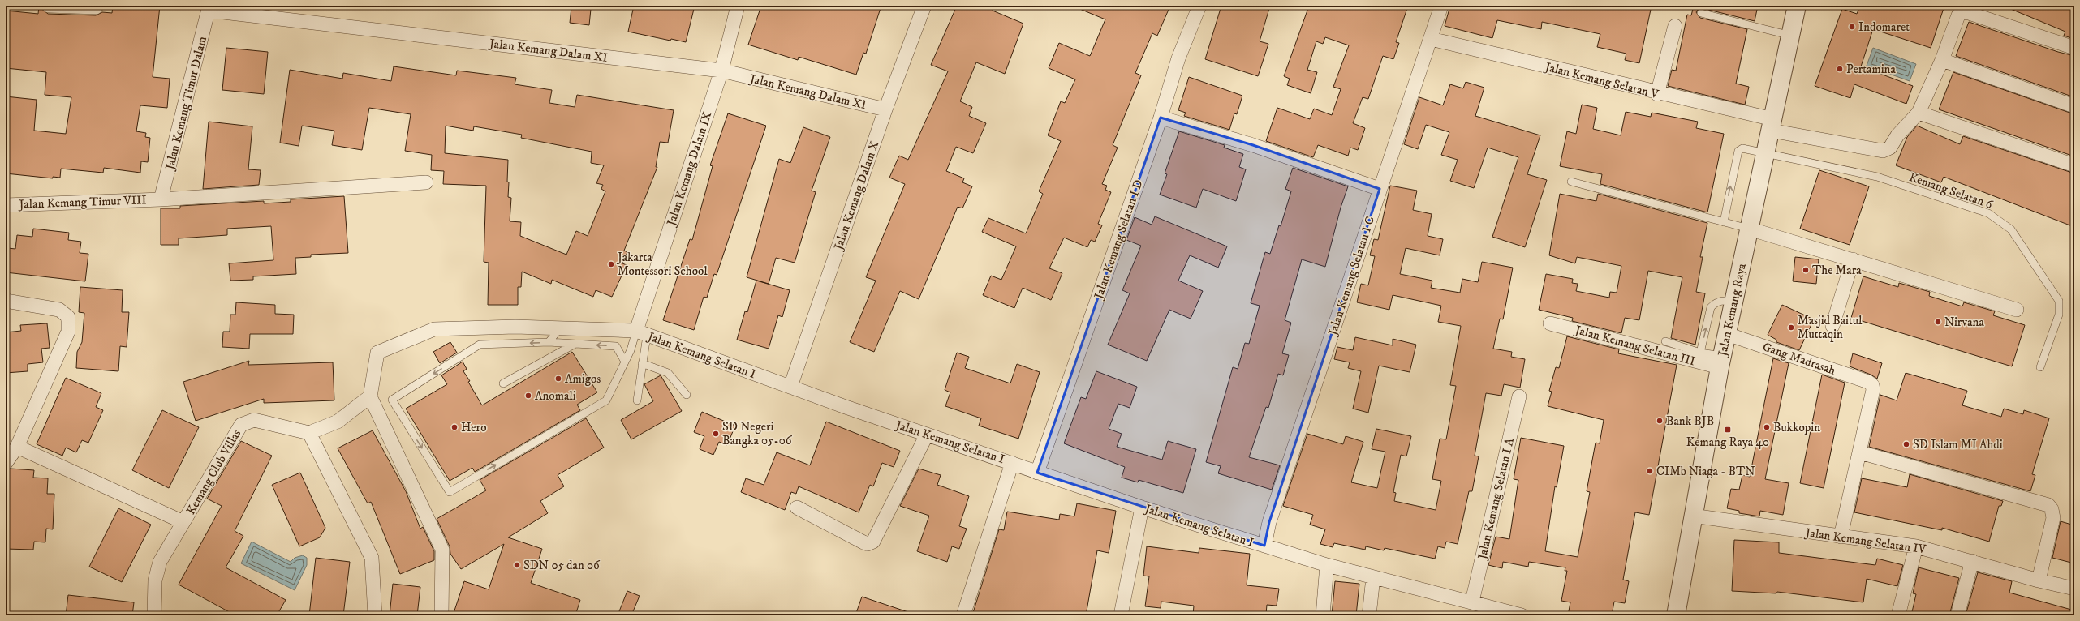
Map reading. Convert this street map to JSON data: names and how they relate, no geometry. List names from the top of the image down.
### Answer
{
  "streets": {
    "street": [
      "Jalan Kemang Dalam XI",
      "Jalan Kemang Selatan V",
      "Jalan Kemang Timur Dalam",
      "Jalan Kemang Dalam IX",
      "Jalan Kemang Dalam X",
      "Jalan Kemang Timur VIII",
      "Jalan Kemang Selatan I D",
      "Jalan Kemang Selatan I C",
      "Jalan Kemang Raya",
      "Jalan Kemang Selatan III",
      "Jalan Kemang Selatan I",
      "Gang Madrasah",
      "Kemang Club Villas",
      "Jalan Kemang Selatan I A",
      "Jalan Kemang Selatan IV"
    ],
    "lane": ["Kemang Selatan 6"]
  },
  "crossings": [
    ["Jalan Kemang Dalam XI", "Jalan Kemang Timur Dalam"],
    ["Jalan Kemang Dalam XI", "Jalan Kemang Dalam IX"],
    ["Jalan Kemang Dalam XI", "Jalan Kemang Dalam X"],
    ["Jalan Kemang Selatan V", "Jalan Kemang Selatan I C"],
    ["Jalan Kemang Selatan V", "Jalan Kemang Raya"],
    ["Jalan Kemang Timur Dalam", "Jalan Kemang Timur VIII"],
    ["Jalan Kemang Dalam IX", "Jalan Kemang Selatan I"],
    ["Kemang Selatan 6", "Jalan Kemang Raya"],
    ["Jalan Kemang Dalam X", "Jalan Kemang Selatan I"],
    ["Jalan Kemang Selatan I D", "Jalan Kemang Selatan I"],
    ["Jalan Kemang Selatan I C", "Jalan Kemang Selatan I"],
    ["Jalan Kemang Raya", "Jalan Kemang Selatan III"],
    ["Jalan Kemang Raya", "Gang Madrasah"],
    ["Jalan Kemang Raya", "Jalan Kemang Selatan IV"],
    ["Jalan Kemang Selatan I", "Jalan Kemang Selatan I A"]
  ],
  "places": {
    "other": [
      "Indomaret",
      "Pertamina",
      "Jakarta Montessori School",
      "The Mara",
      "Nirvana",
      "Masjid Baitul Muttaqin",
      "Amigos",
      "Anomali",
      "Bank BJB",
      "Hero",
      "Bukkopin",
      "SD Negeri Bangka 05-06",
      "SD Islam MI Ahdi",
      "CIMb Niaga - BTN",
      "SDN 05 dan 06"
    ],
    "transit": ["Kemang Raya 40"]
  }
}
